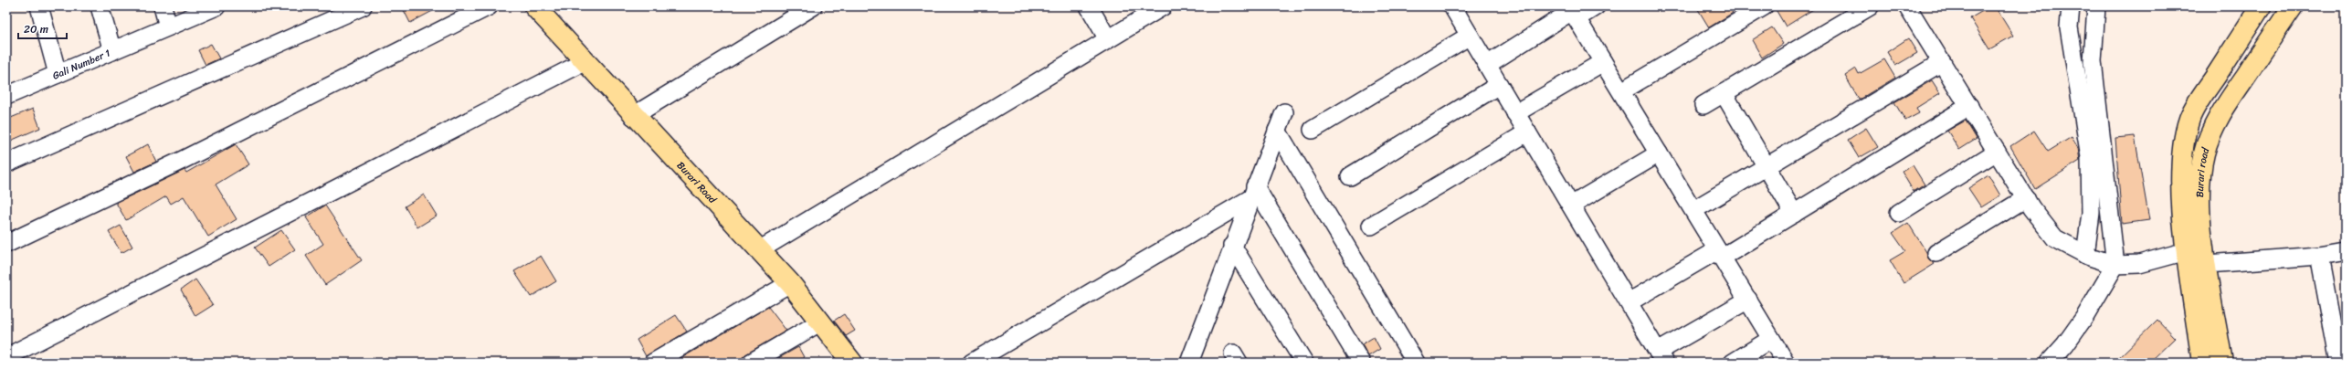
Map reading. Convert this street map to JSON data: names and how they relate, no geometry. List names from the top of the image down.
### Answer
{
  "streets": {
    "main road": ["Burari road", "Burari Road"],
    "street": ["Gali Number 1"]
  },
  "scale_bar": "20 m"
}
